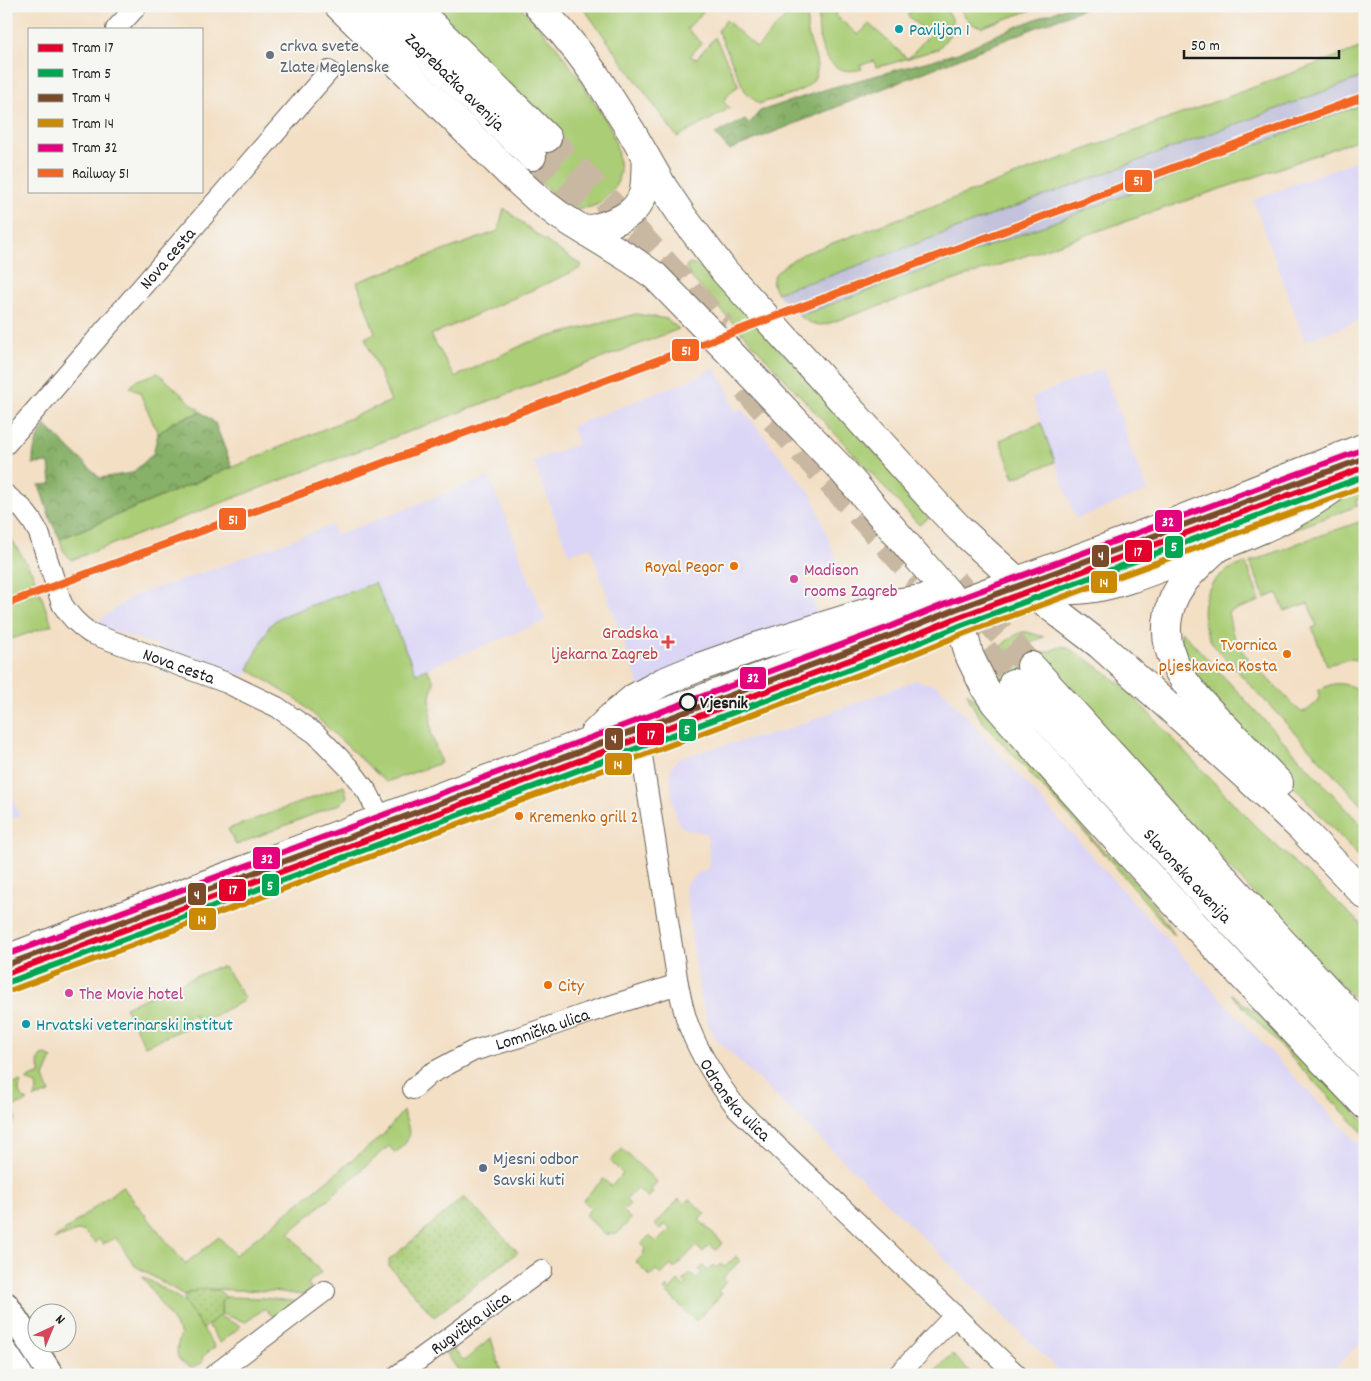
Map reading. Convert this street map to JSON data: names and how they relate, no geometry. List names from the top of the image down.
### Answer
{
  "streets": {
    "main road": ["Zagrebačka avenija", "Slavonska avenija"],
    "street": [
      "Nova cesta",
      "Lomnička ulica",
      "Odranska ulica",
      "Rugvička ulica"
    ]
  },
  "crossings": [
    ["Lomnička ulica", "Odranska ulica"]
  ],
  "places": {
    "other": [
      "Paviljon 1",
      "crkva svete Zlate Meglenske",
      "Royal Pegor",
      "Madison rooms Zagreb",
      "Tvornica pljeskavica Kosta",
      "Vjesnik",
      "Kremenko grill 2",
      "City",
      "The Movie hotel",
      "Hrvatski veterinarski institut",
      "Mjesni odbor Savski kuti"
    ],
    "health": ["Gradska ljekarna Zagreb"]
  },
  "lines": [
    "rail line 51",
    "tram line 32",
    "tram line 4",
    "tram line 17",
    "tram line 5",
    "tram line 14"
  ],
  "legend": [
    "Tram 17",
    "Tram 5",
    "Tram 4",
    "Tram 14",
    "Tram 32",
    "Railway 51"
  ],
  "scale_bar": "50 m",
  "north": "top right"
}
